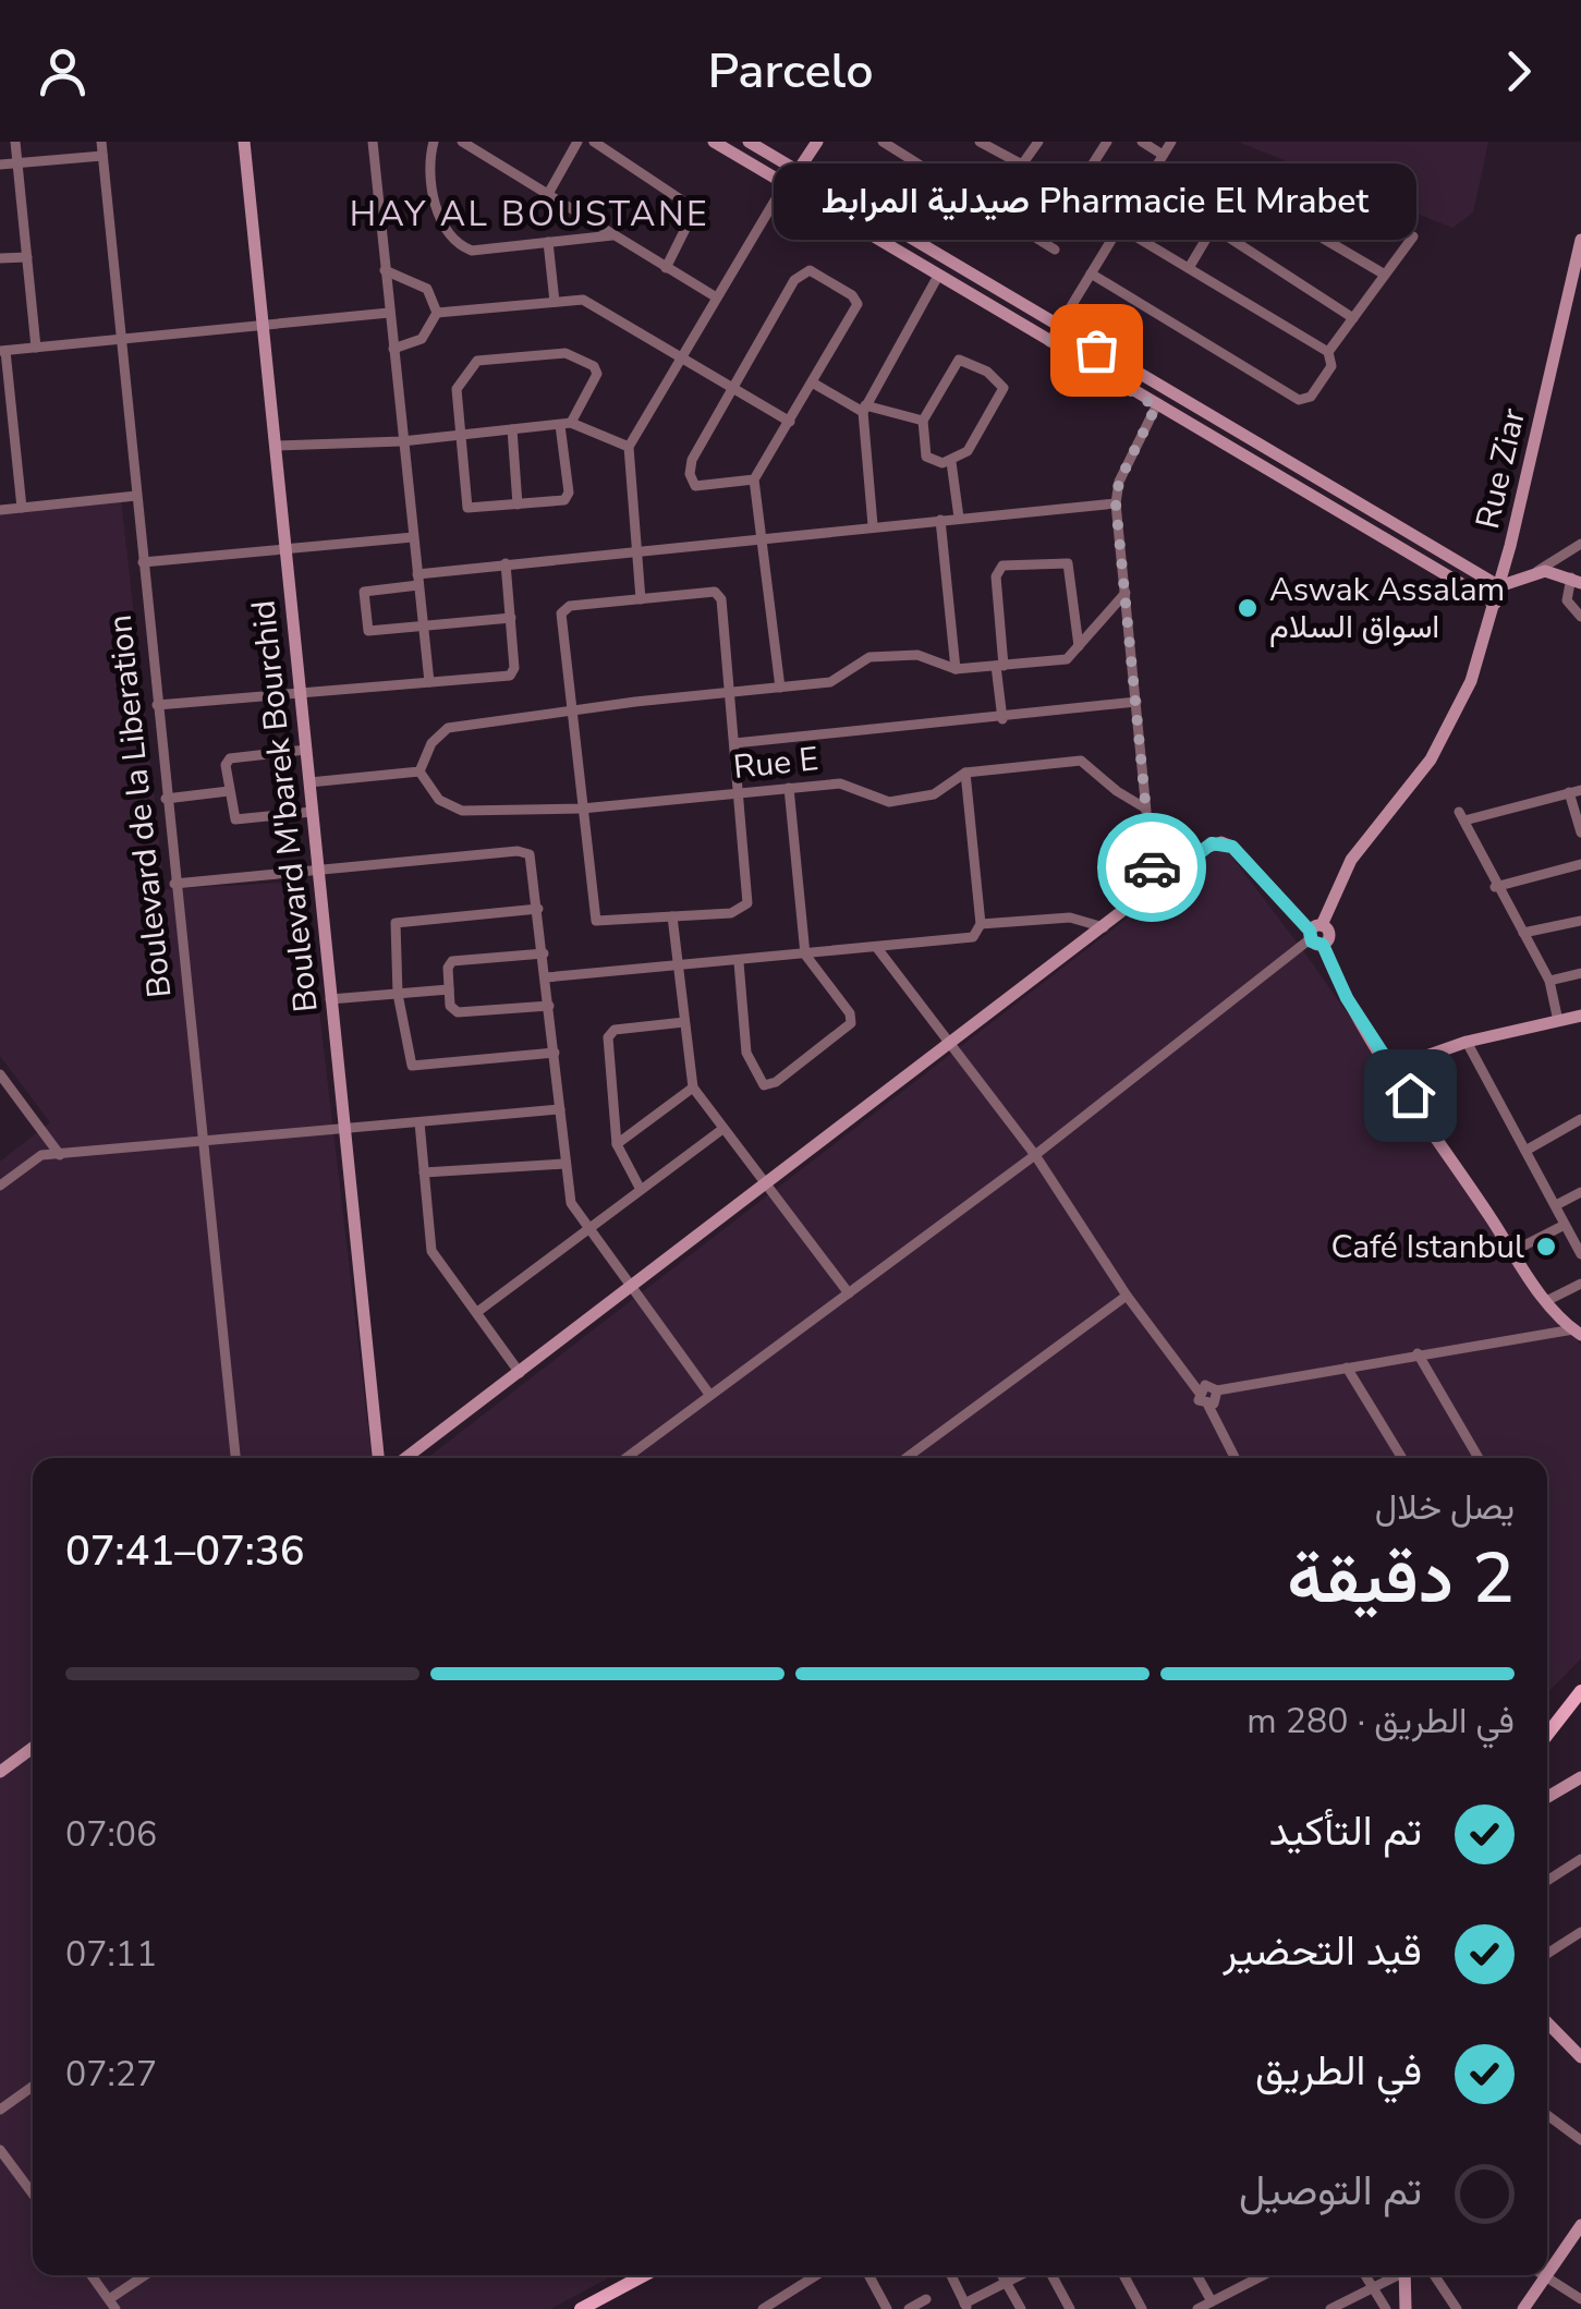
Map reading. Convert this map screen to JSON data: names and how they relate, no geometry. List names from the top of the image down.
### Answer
{
  "streets": {
    "street": [
      "Rue Ziar",
      "Rue E",
      "Boulevard de la Liberation",
      "Boulevard M'barek Bourchid"
    ]
  },
  "districts": ["HAY AL BOUSTANE"],
  "places": ["Pharmacie El Mrabet صيدلية المرابط", "Aswak Assalam اسواق السلام", "Café Istanbul"],
  "page": {
    "header": "Parcelo",
    "bubble": "Pharmacie El Mrabet صيدلية المرابط",
    "heading": ["2 دقيقة", "يصل خلال", "07:36–07:41"],
    "bar": "في الطريق · 280 m",
    "list": [
      ["تم التأكيد", "07:06"],
      ["قيد التحضير", "07:11"],
      ["في الطريق", "07:27"],
      "تم التوصيل"
    ]
  }
}
